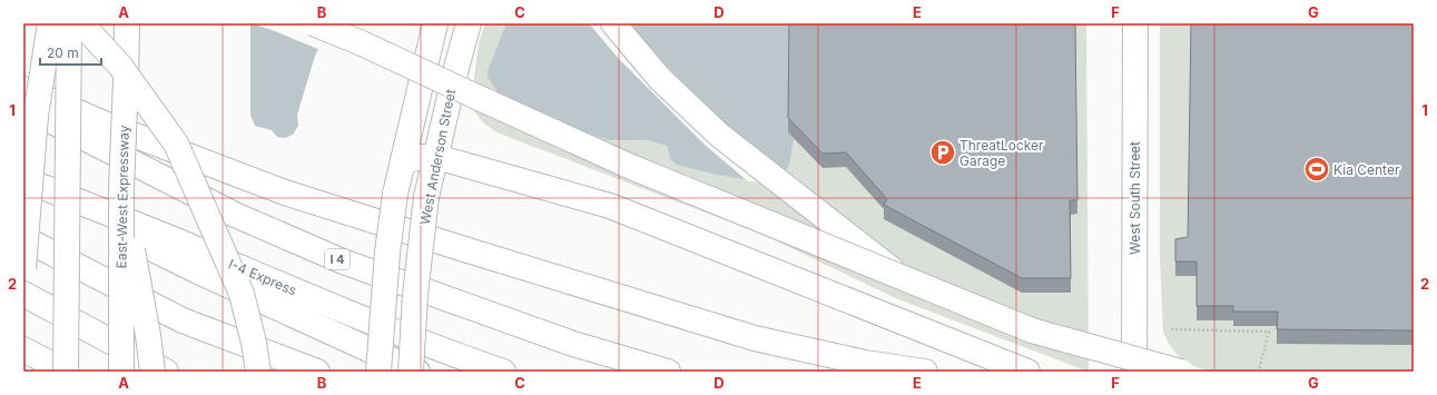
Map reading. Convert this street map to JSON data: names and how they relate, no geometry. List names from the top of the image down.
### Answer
{
  "streets": {
    "main road": [
      "West Anderson Street",
      "East-West Expressway",
      "West South Street",
      "I 4",
      "I-4 Express"
    ]
  },
  "places": {
    "parking": ["ThreatLocker Garage"],
    "sports": ["Kia Center"]
  },
  "scale_bar": "20 m",
  "grid": {
    "columns": [
      "A",
      "B",
      "C",
      "D",
      "E",
      "F",
      "G"
    ],
    "rows": ["1", "2"]
  }
}
